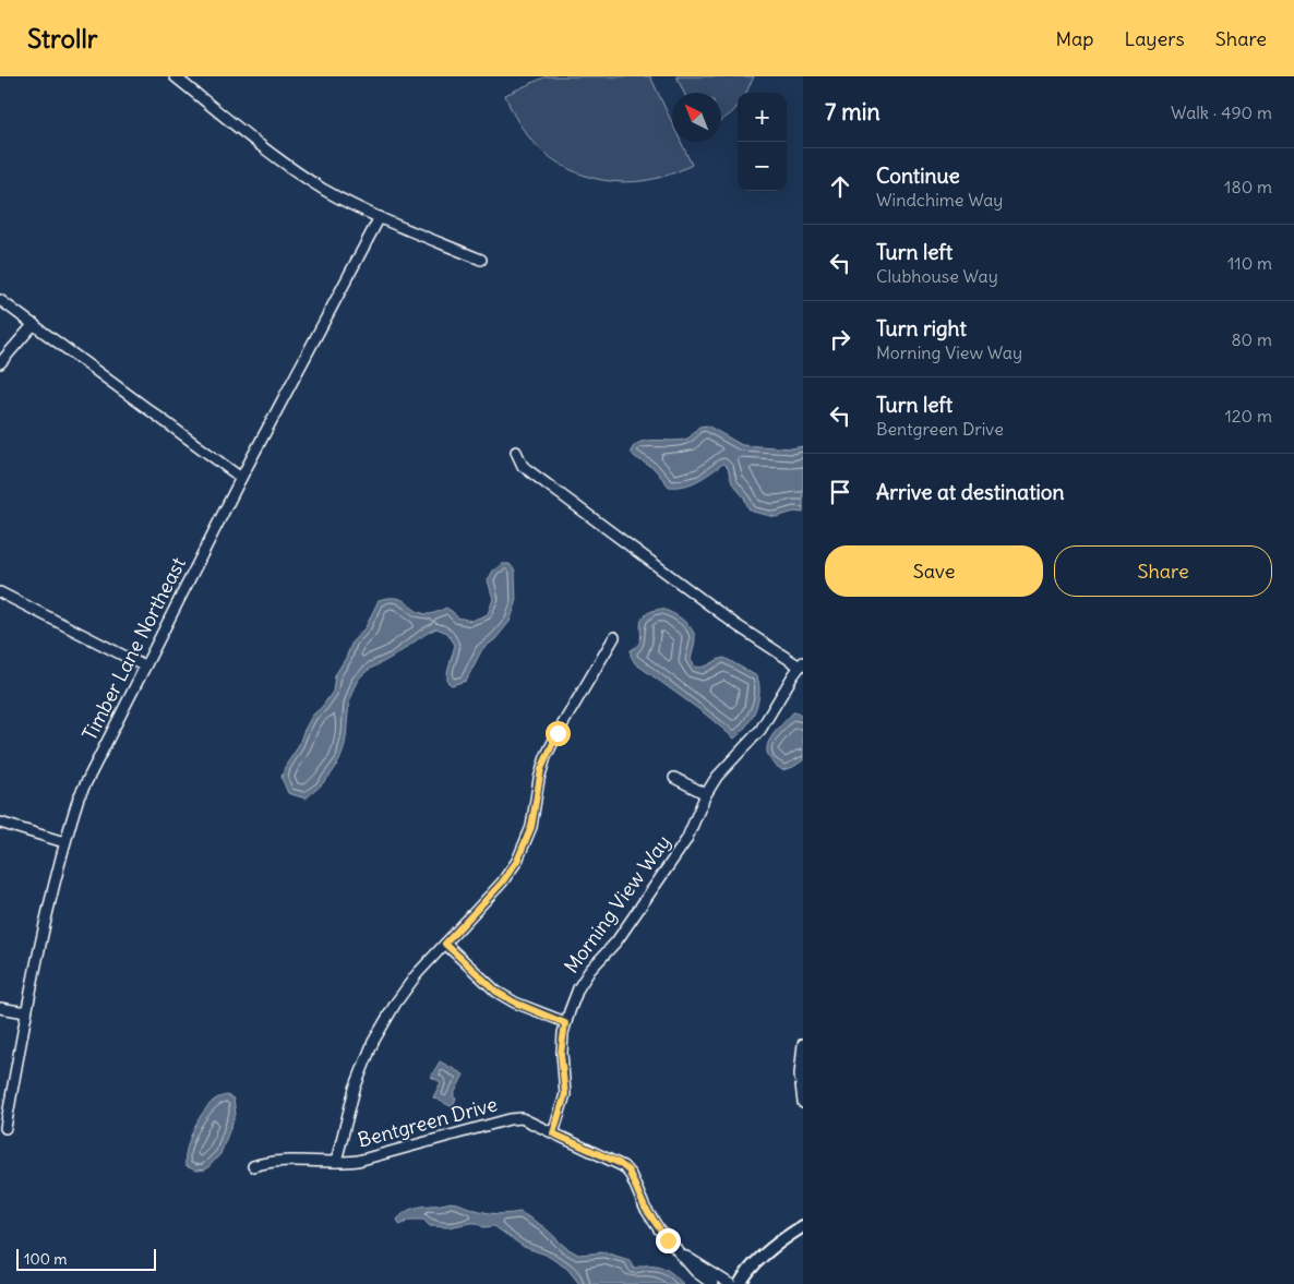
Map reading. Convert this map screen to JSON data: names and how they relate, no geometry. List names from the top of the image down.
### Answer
{
  "streets": {
    "street": ["Timber Lane Northeast", "Morning View Way", "Bentgreen Drive"]
  },
  "crossings": [
    ["Morning View Way", "Bentgreen Drive"]
  ],
  "scale_bar": "100 m",
  "north": "top left",
  "page": {
    "header": "Strollr",
    "nav": ["Map", "Layers", "Share"],
    "heading": ["7 min", "Walk · 490 m"],
    "map_buttons": ["+", "−"],
    "list": [
      ["Continue", "Windchime Way", "180 m"],
      ["Turn left", "Clubhouse Way", "110 m"],
      ["Turn right", "Morning View Way", "80 m"],
      ["Turn left", "Bentgreen Drive", "120 m"],
      "Arrive at destination"
    ],
    "buttons": ["Save", "Share"],
    "scale": "100 m"
  }
}
